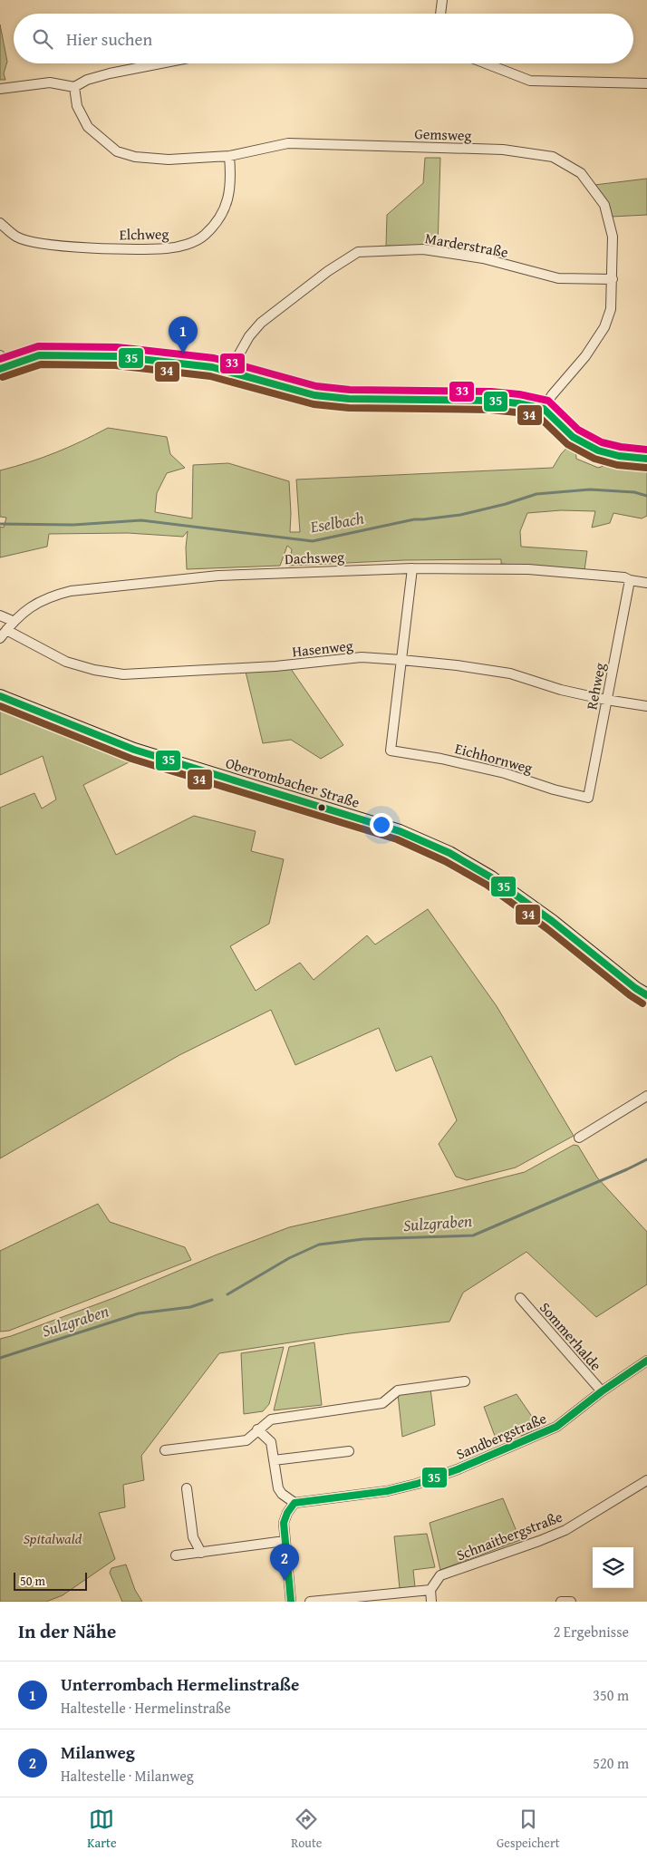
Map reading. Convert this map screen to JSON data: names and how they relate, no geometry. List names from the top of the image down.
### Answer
{
  "streets": {
    "street": [
      "Gemsweg",
      "Elchweg",
      "Marderstraße",
      "Dachsweg",
      "Hasenweg",
      "Rehweg",
      "Eichhornweg",
      "Oberrombacher Straße",
      "Sommerhalde",
      "Sandbergstraße",
      "Schnaitbergstraße"
    ]
  },
  "crossings": [
    ["Gemsweg", "Elchweg"],
    ["Gemsweg", "Marderstraße"],
    ["Dachsweg", "Hasenweg"],
    ["Dachsweg", "Rehweg"],
    ["Hasenweg", "Rehweg"],
    ["Hasenweg", "Eichhornweg"],
    ["Rehweg", "Eichhornweg"],
    ["Sommerhalde", "Sandbergstraße"]
  ],
  "water": ["Eselbach", "Sulzgraben"],
  "parks": ["Spitalwald"],
  "lines": ["transit line 33", "transit line 35", "transit line 34"],
  "scale_bar": "50 m",
  "page": {
    "search": "Hier suchen",
    "pins": ["1", "2"],
    "scale": "50 m",
    "heading": ["In der Nähe", "2 Ergebnisse"],
    "list": [
      {
        "mark": "1",
        "name": "Unterrombach Hermelinstraße",
        "note": "Haltestelle · Hermelinstraße",
        "value": "350 m"
      },
      {
        "mark": "2",
        "name": "Milanweg",
        "note": "Haltestelle · Milanweg",
        "value": "520 m"
      }
    ],
    "nav": ["Karte", "Route", "Gespeichert"]
  }
}
